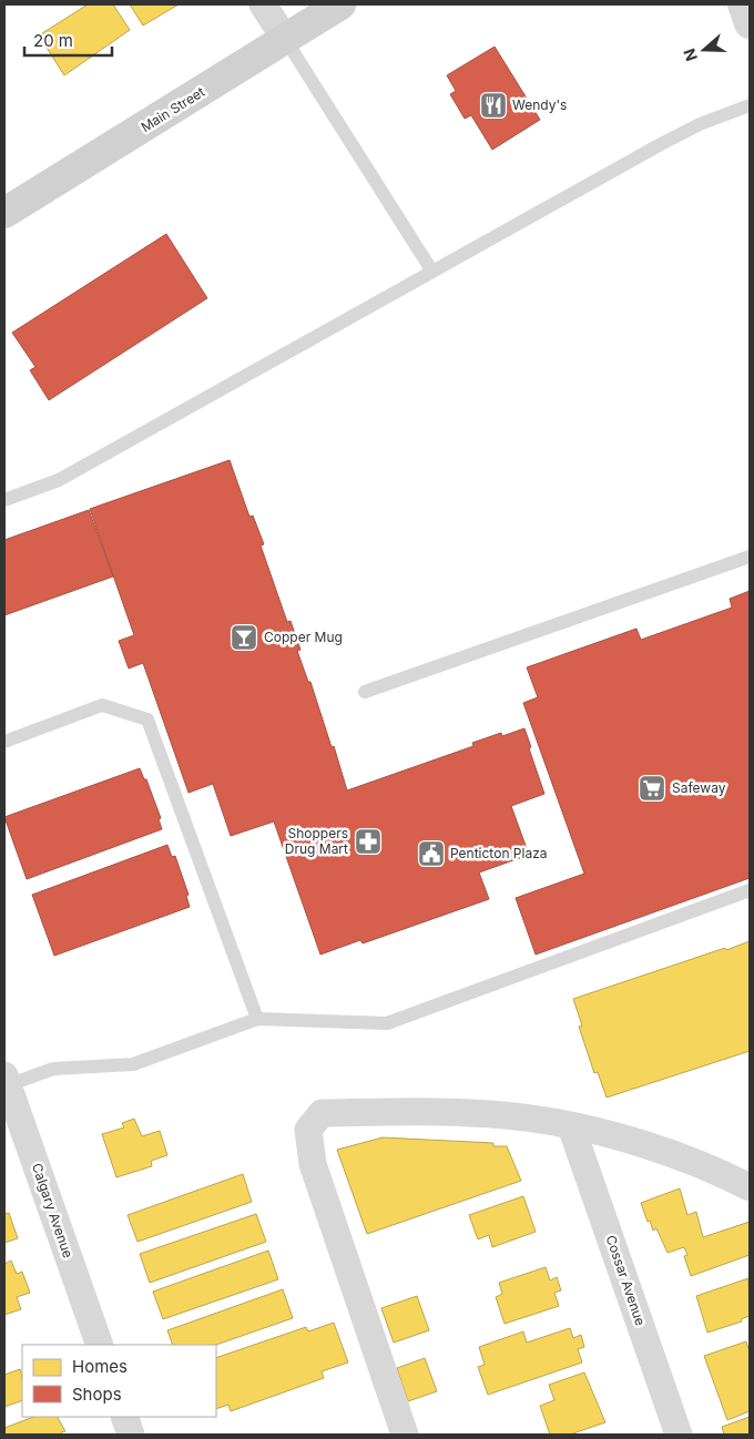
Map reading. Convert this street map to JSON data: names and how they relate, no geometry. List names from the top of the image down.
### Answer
{
  "streets": {
    "main road": ["Main Street"],
    "street": ["Calgary Avenue", "Cossar Avenue"]
  },
  "places": {
    "restaurant": ["Wendy's"],
    "bar": ["Copper Mug"],
    "supermarket": ["Safeway"],
    "pharmacy": ["Shoppers Drug Mart"],
    "public building": ["Penticton Plaza"]
  },
  "legend": ["Homes", "Shops"],
  "scale_bar": "20 m",
  "north": "left"
}
